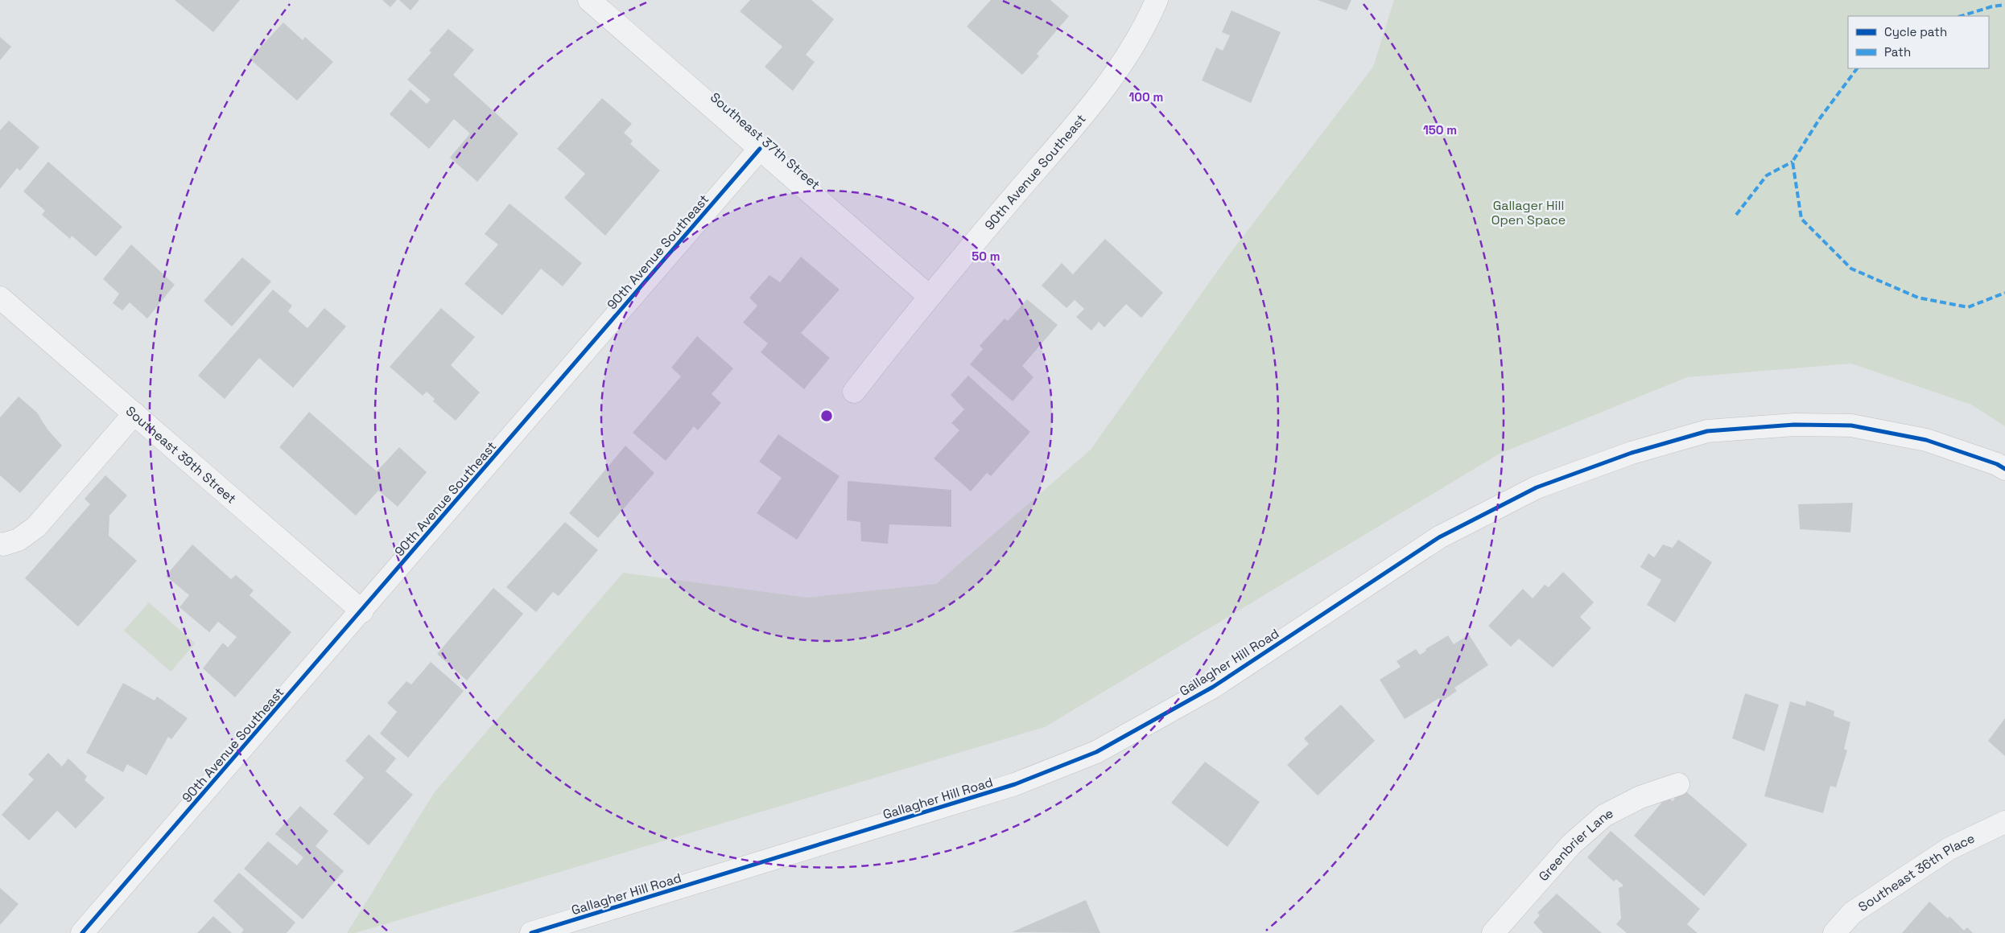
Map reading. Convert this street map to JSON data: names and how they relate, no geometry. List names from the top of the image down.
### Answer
{
  "streets": {
    "street": [
      "Southeast 37th Street",
      "90th Avenue Southeast",
      "Southeast 39th Street",
      "Gallagher Hill Road",
      "Greenbrier Lane",
      "Southeast 36th Place"
    ]
  },
  "crossings": [
    ["Southeast 37th Street", "90th Avenue Southeast"],
    ["90th Avenue Southeast", "Southeast 39th Street"]
  ],
  "parks": ["Gallager Hill Open Space"],
  "legend": ["Cycle path", "Path"],
  "rings": ["100 m", "150 m", "50 m"]
}
